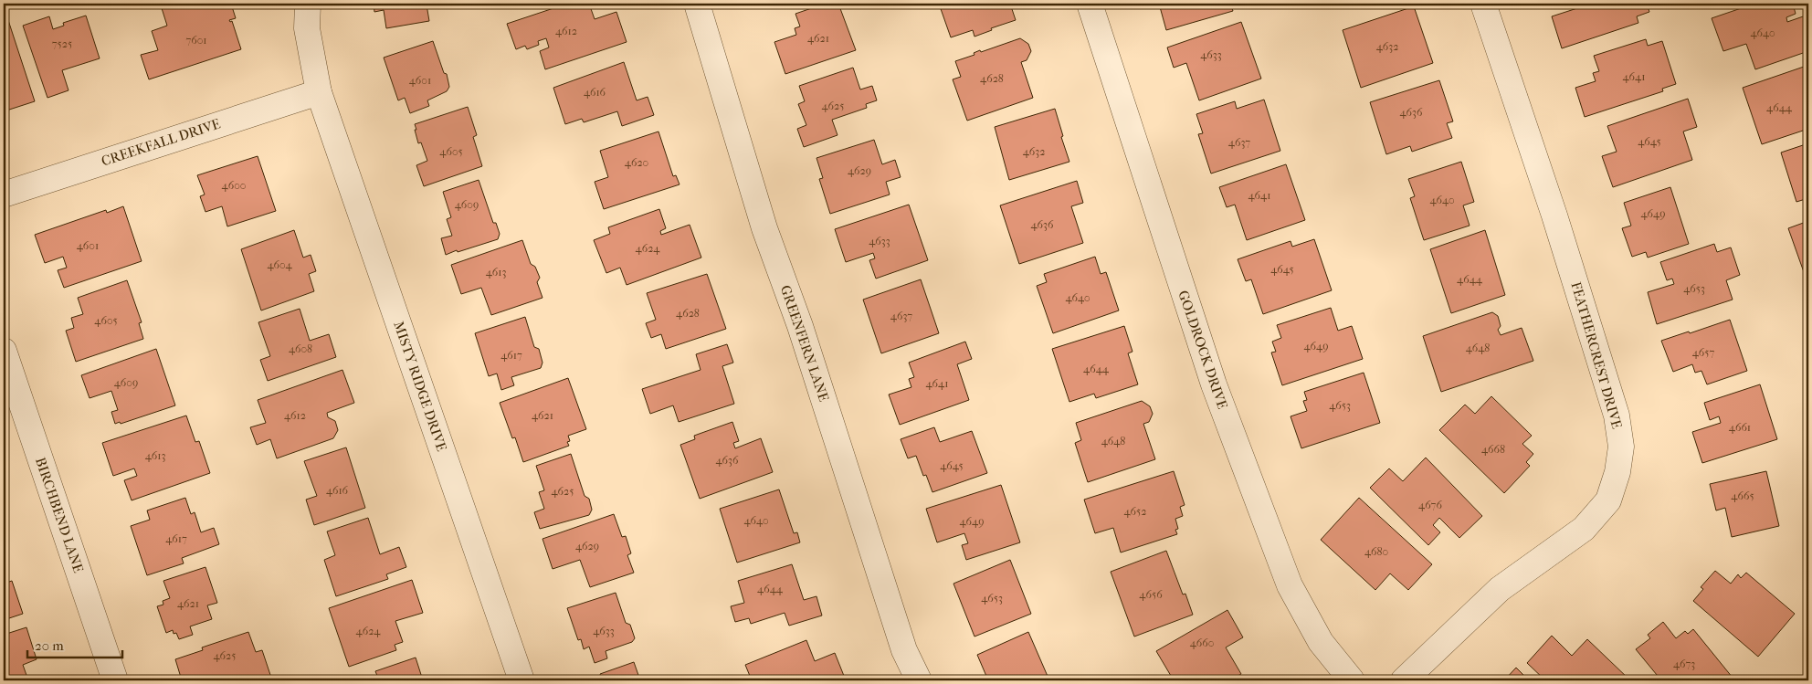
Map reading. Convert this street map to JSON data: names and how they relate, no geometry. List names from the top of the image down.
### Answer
{
  "streets": {
    "street": [
      "CREEKFALL DRIVE",
      "GREENFERN LANE",
      "GOLDROCK DRIVE",
      "FEATHERCREST DRIVE",
      "MISTY RIDGE DRIVE",
      "BIRCHBEND LANE"
    ]
  },
  "crossings": [
    ["CREEKFALL DRIVE", "MISTY RIDGE DRIVE"]
  ],
  "house_numbers": [
    "4612",
    "4640",
    "4621",
    "7601",
    "7525",
    "4632",
    "4633",
    "4641",
    "4628",
    "4601",
    "4616",
    "4625",
    "4644",
    "4636",
    "4645",
    "4637",
    "4605",
    "4632",
    "4620",
    "4629",
    "4600",
    "4641",
    "4640",
    "4609",
    "4649",
    "4636",
    "4633",
    "4601",
    "4624",
    "4604",
    "4645",
    "4613",
    "4644",
    "4653",
    "4640",
    "4628",
    "4637",
    "4605",
    "4649",
    "4648",
    "4608",
    "4657",
    "4617",
    "4644",
    "4609",
    "4641",
    "4653",
    "4612",
    "4621",
    "4661",
    "4648",
    "4668",
    "4613",
    "4636",
    "4645",
    "4616",
    "4625",
    "4665",
    "4676",
    "4652",
    "4640",
    "4649",
    "4617",
    "4629",
    "4680",
    "4644",
    "4656",
    "4653",
    "4621",
    "4624",
    "4633",
    "4660",
    "4625",
    "4673"
  ],
  "scale_bar": "20 m"
}
